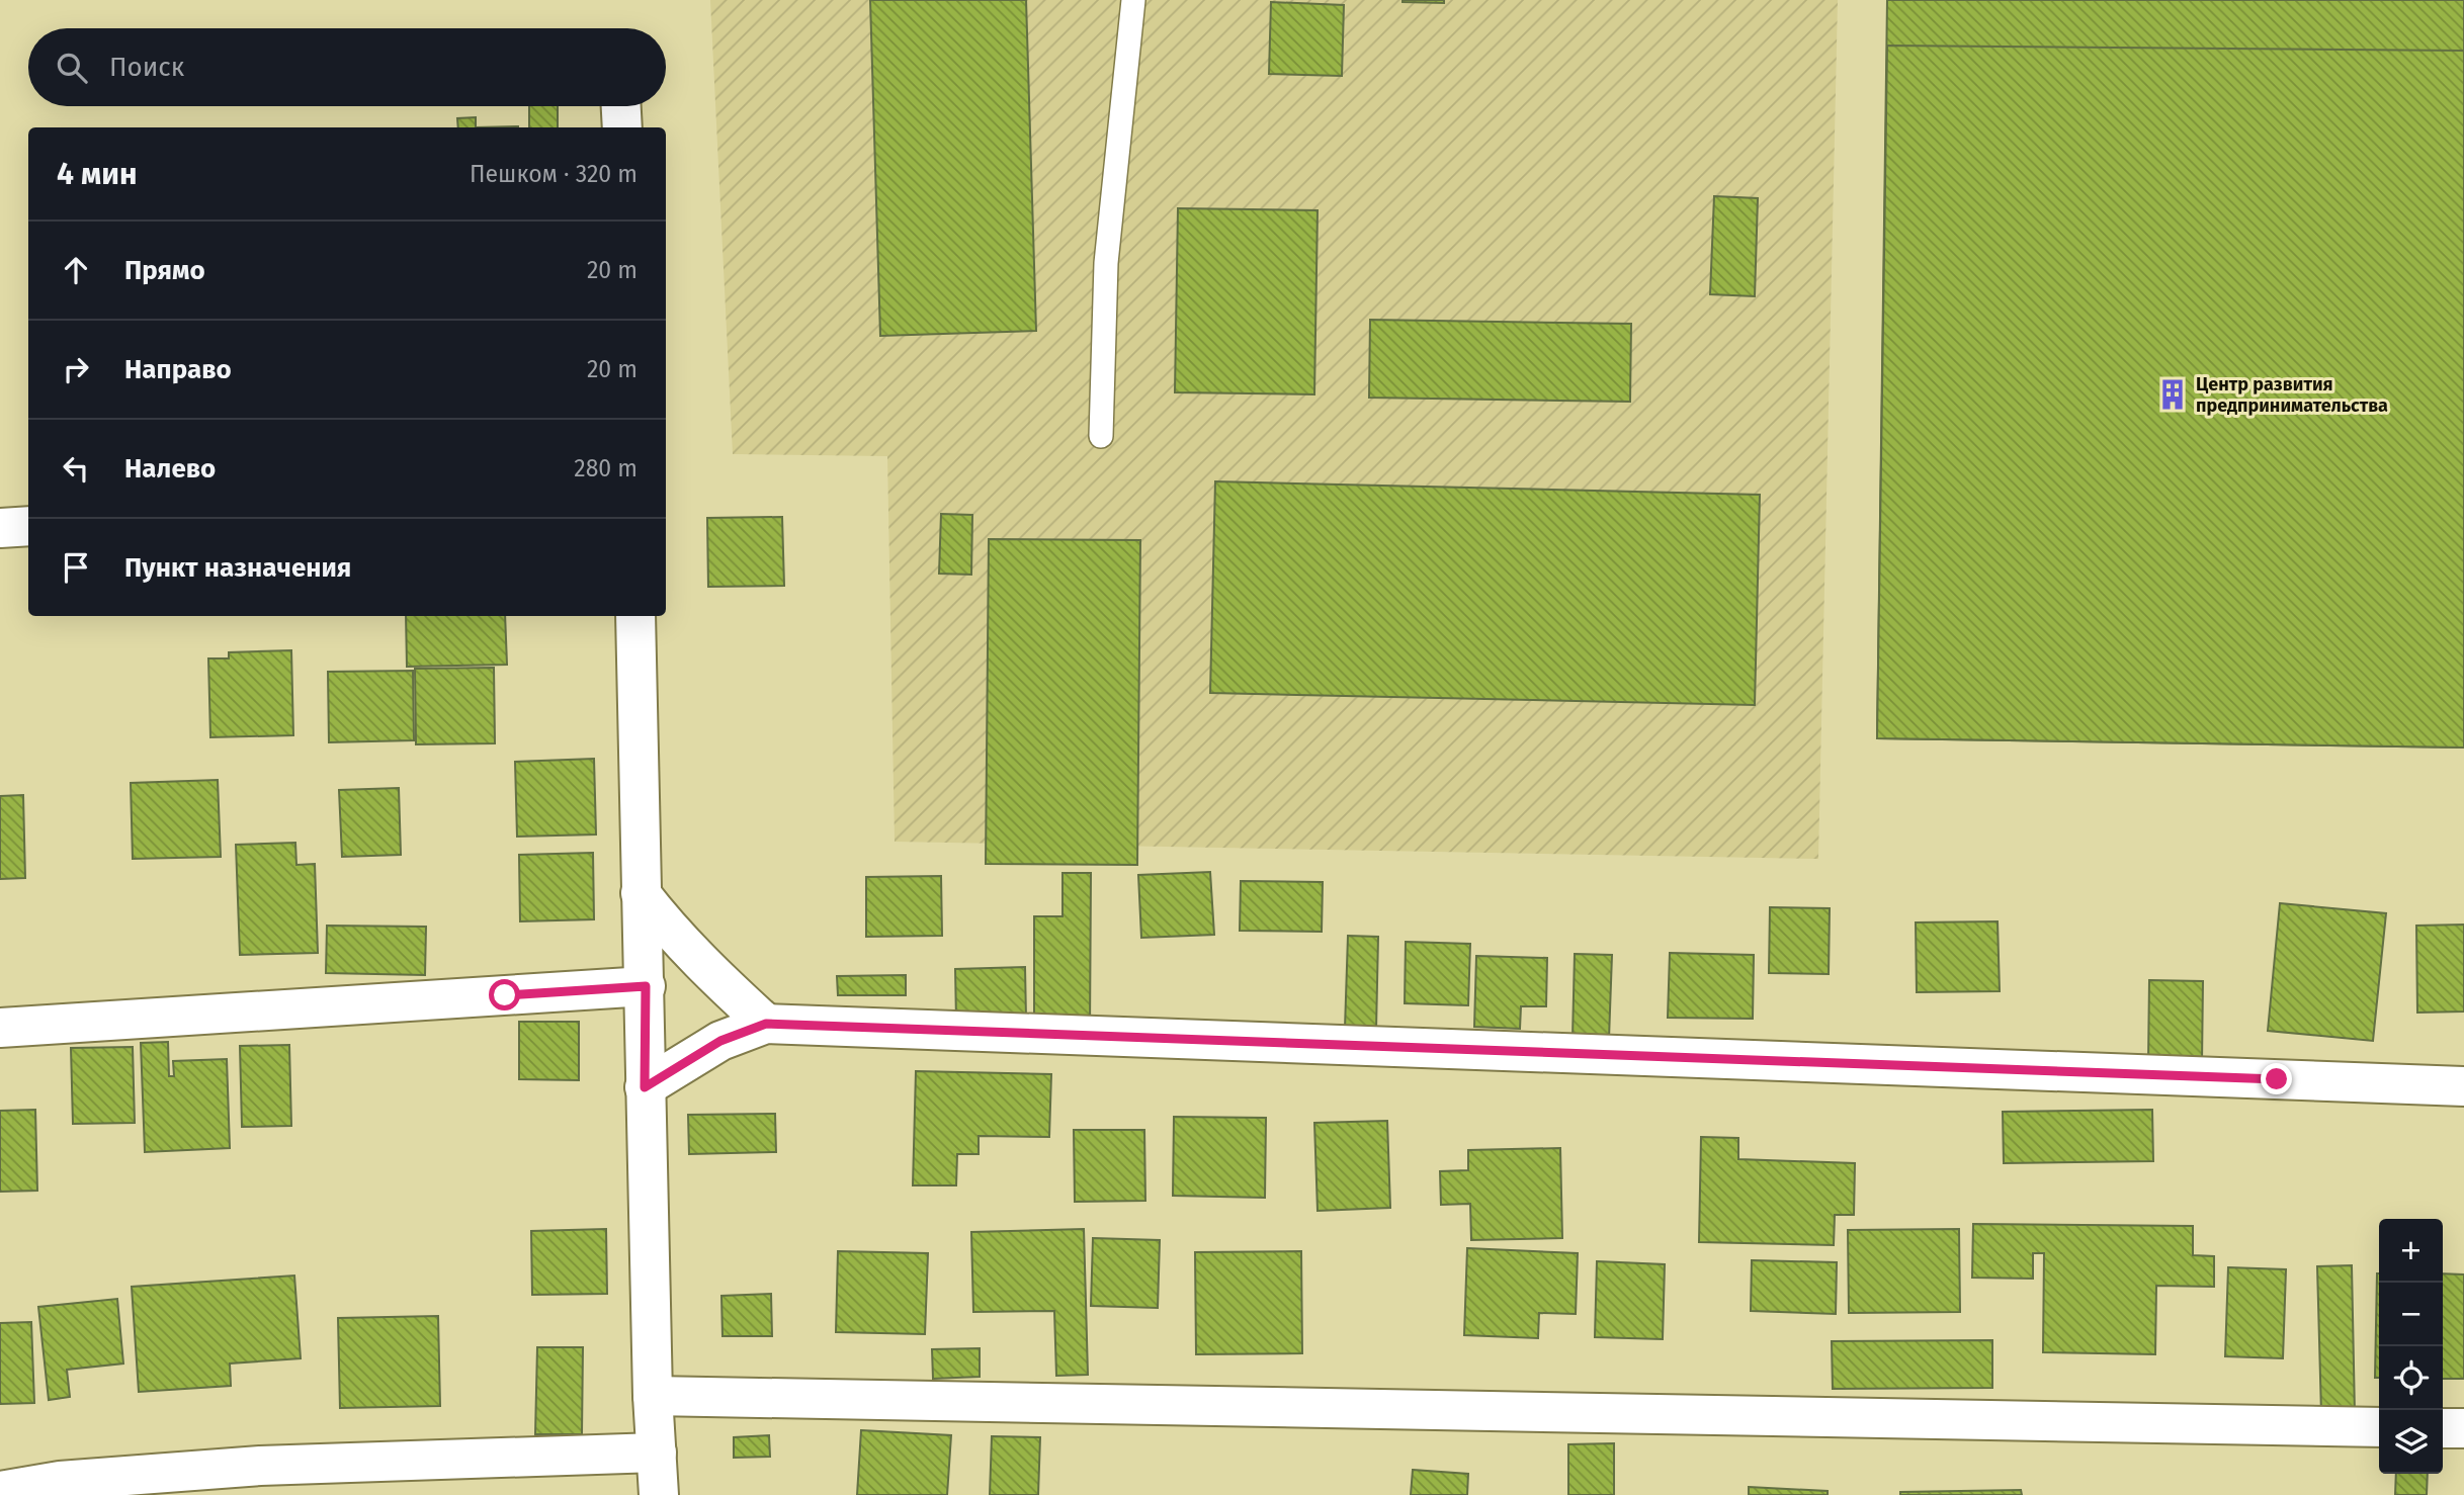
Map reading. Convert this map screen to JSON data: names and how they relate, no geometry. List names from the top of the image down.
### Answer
{
  "places": {
    "building": ["Центр развития предпринимательства"]
  },
  "page": {
    "search": "Поиск",
    "heading": ["4 мин", "Пешком · 320 m"],
    "list": [
      ["Прямо", "20 m"],
      ["Направо", "20 m"],
      ["Налево", "280 m"],
      "Пункт назначения"
    ],
    "map_buttons": ["+", "−"]
  }
}
